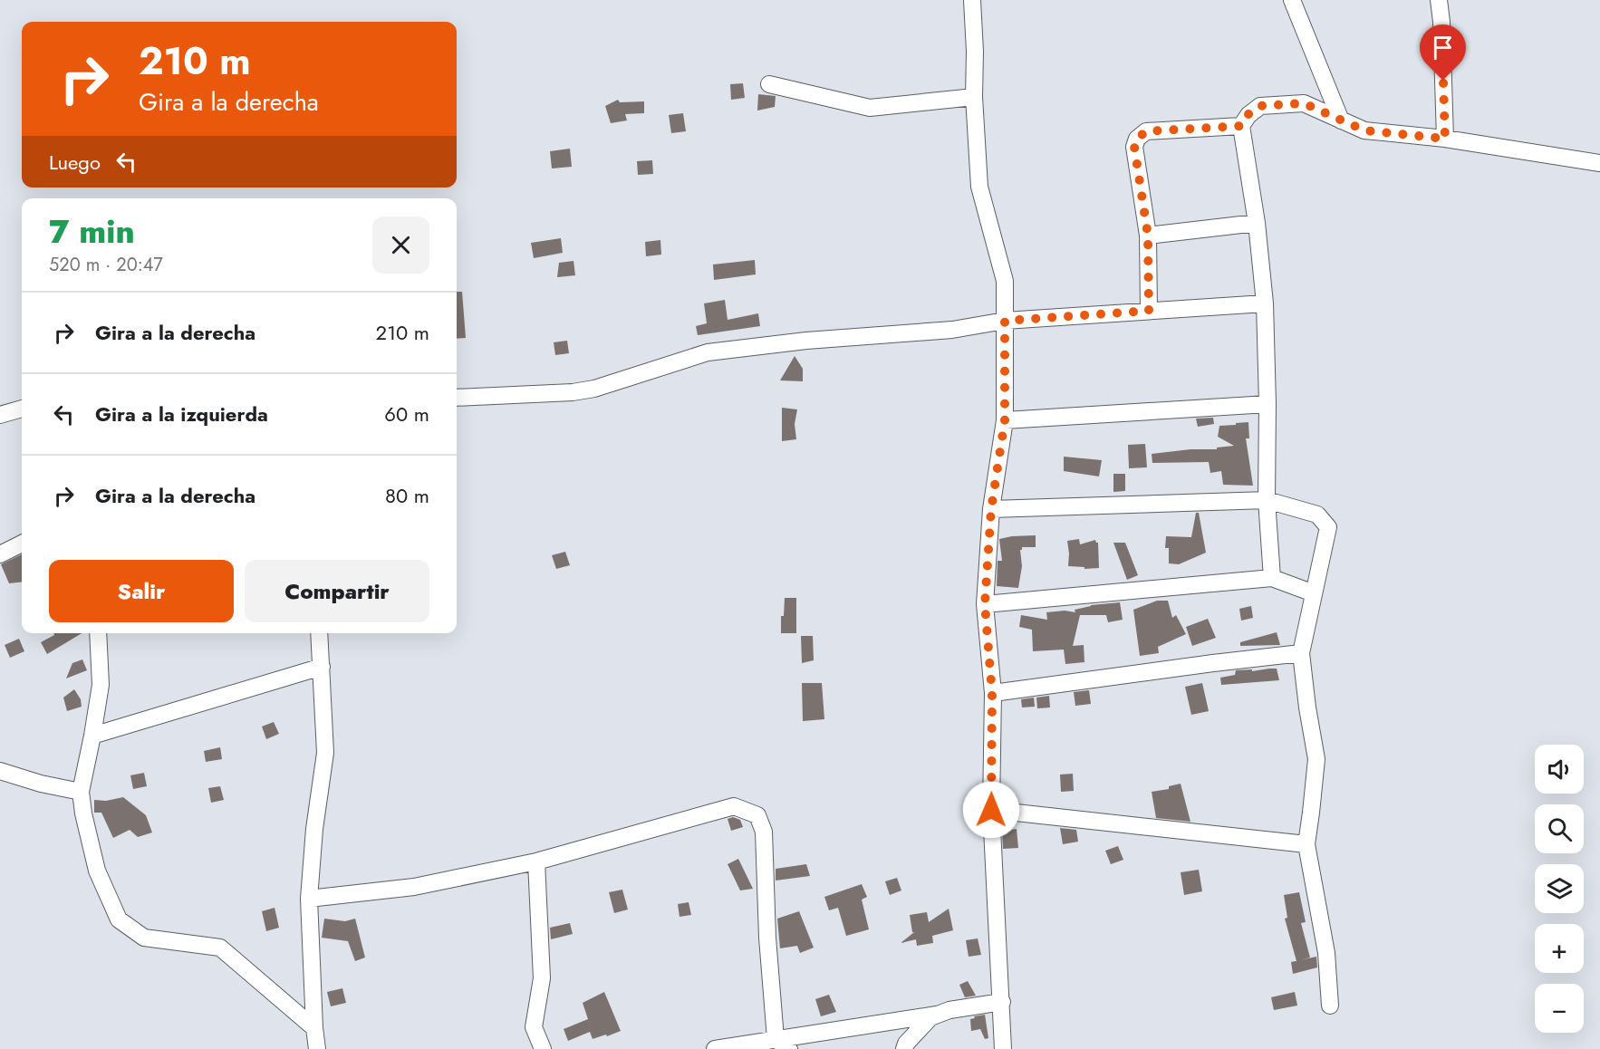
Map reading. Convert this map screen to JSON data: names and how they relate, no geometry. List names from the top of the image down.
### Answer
{
  "page": {
    "turn": ["210 m", "Gira a la derecha"],
    "then": "Luego",
    "heading": ["7 min", "520 m · 20:47"],
    "list": [
      {
        "name": "Gira a la derecha",
        "value": "210 m"
      },
      {
        "name": "Gira a la izquierda",
        "value": "60 m"
      },
      {
        "name": "Gira a la derecha",
        "value": "80 m"
      }
    ],
    "buttons": ["Salir", "Compartir"],
    "map_buttons": ["+", "−"]
  }
}
